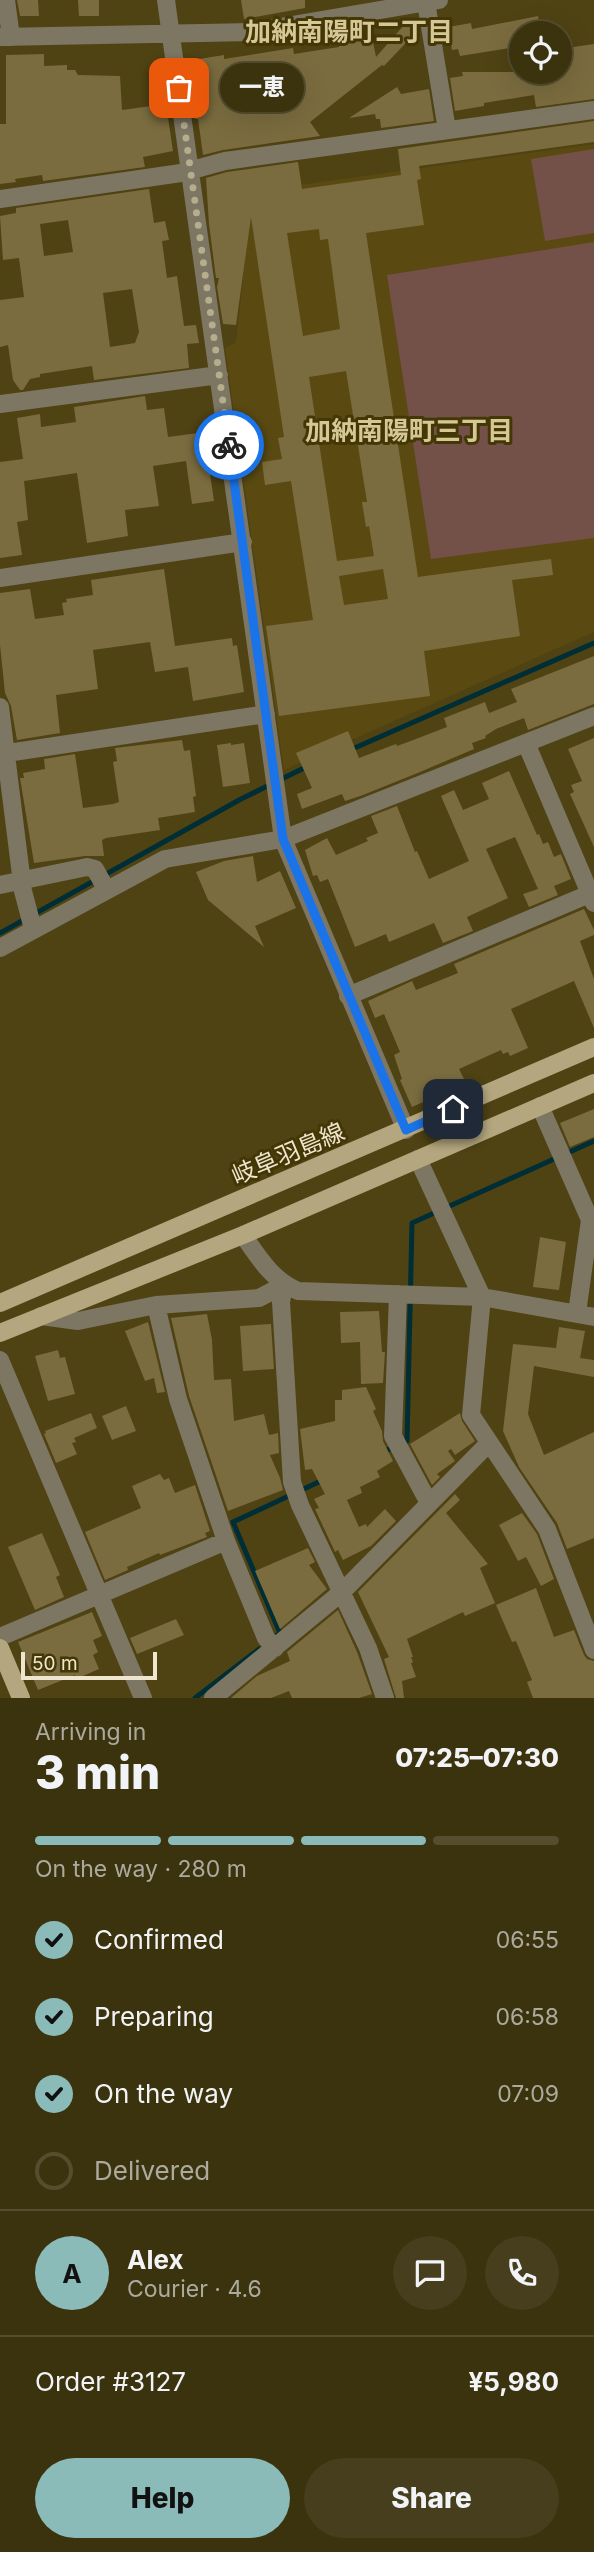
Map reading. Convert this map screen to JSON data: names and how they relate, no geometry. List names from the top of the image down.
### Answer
{
  "streets": {
    "main road": ["岐阜羽島線"]
  },
  "districts": ["加納南陽町二丁目", "加納南陽町三丁目"],
  "places": ["一恵"],
  "scale_bar": "50 m",
  "page": {
    "bubble": "一恵",
    "scale": "50 m",
    "heading": ["3 min", "Arriving in", "07:25–07:30"],
    "panel": [
      "Alex",
      "Courier · 4.6",
      "Order #3127",
      "¥5,980"
    ],
    "bar": "On the way · 280 m",
    "list": [
      ["Confirmed", "06:55"],
      ["Preparing", "06:58"],
      ["On the way", "07:09"],
      "Delivered"
    ],
    "round": "A",
    "buttons": ["Help", "Share"]
  }
}
